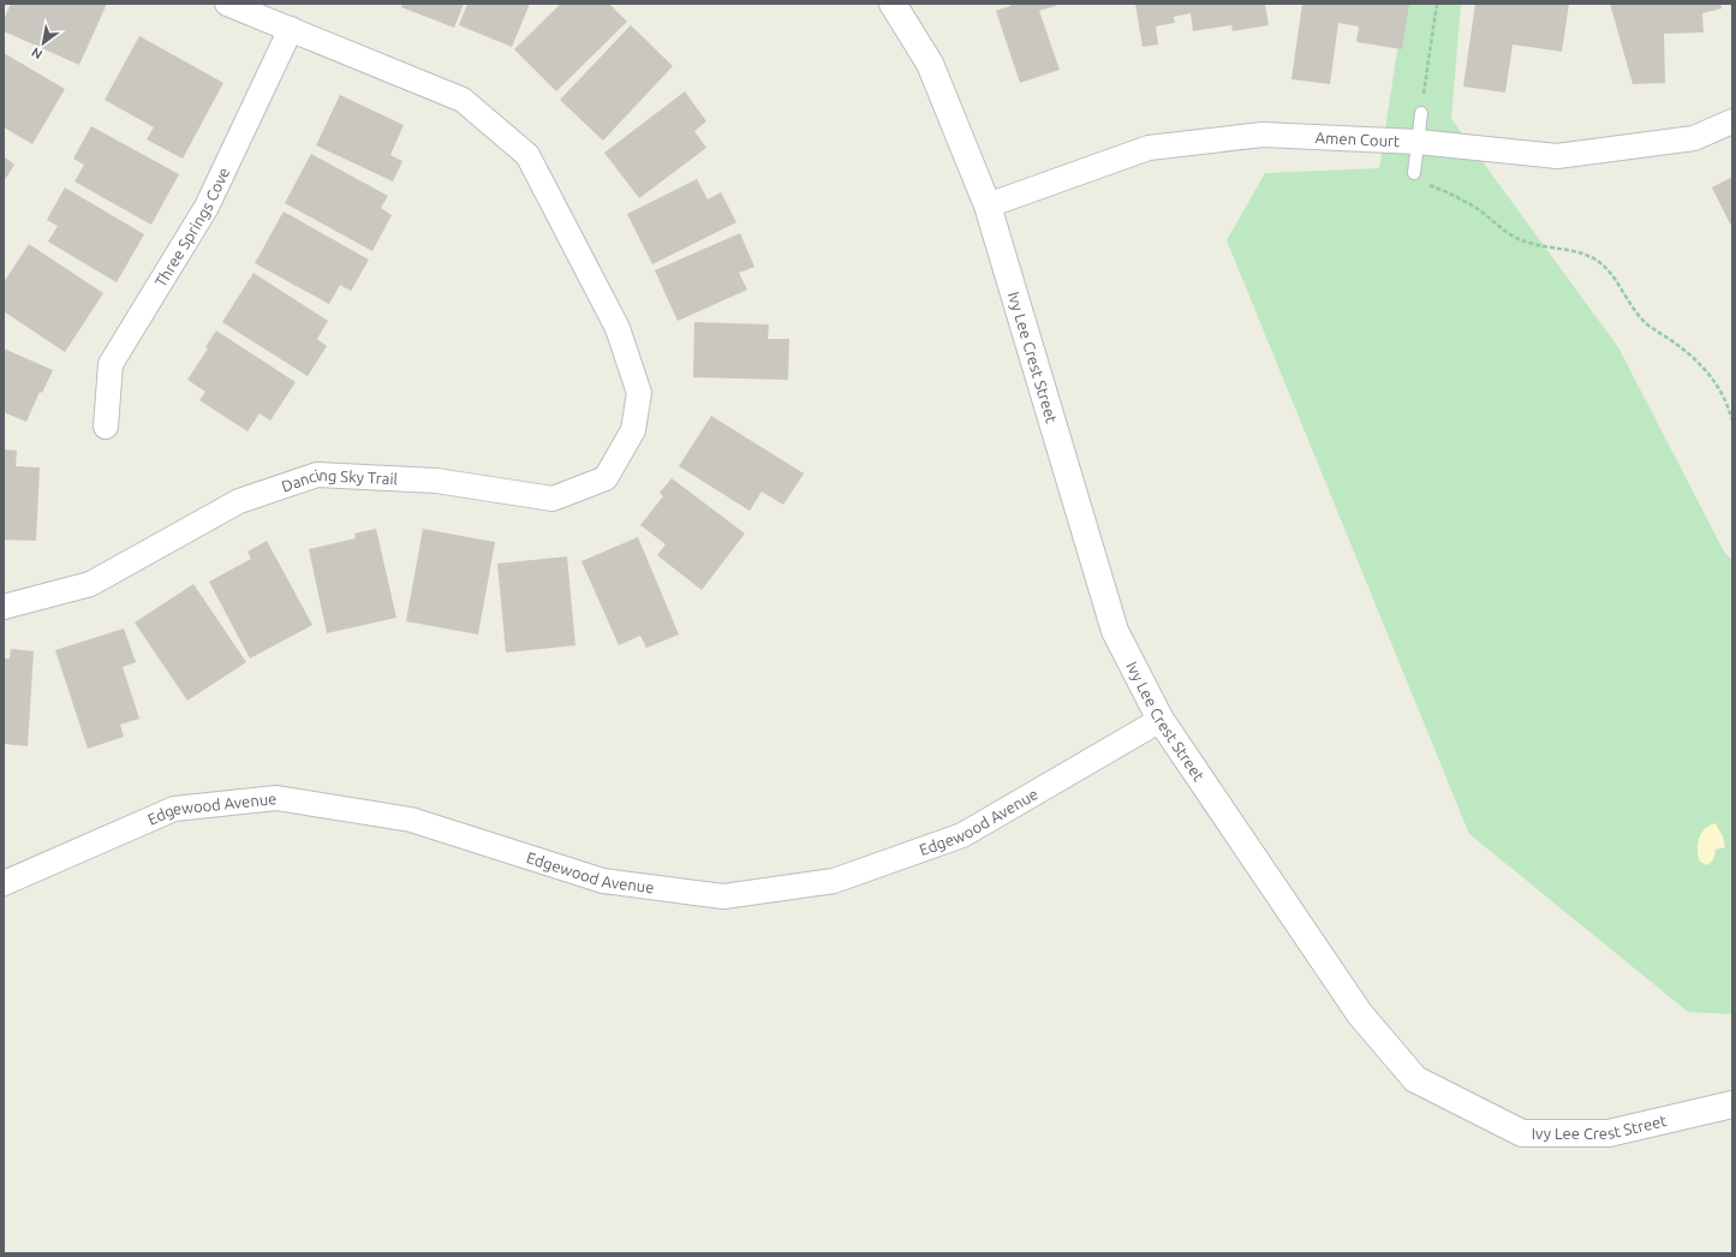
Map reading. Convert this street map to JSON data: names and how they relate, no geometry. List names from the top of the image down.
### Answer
{
  "streets": {
    "street": [
      "Amen Court",
      "Three Springs Cove",
      "Ivy Lee Crest Street",
      "Dancing Sky Trail",
      "Edgewood Avenue"
    ]
  },
  "crossings": [
    ["Amen Court", "Ivy Lee Crest Street"],
    ["Three Springs Cove", "Dancing Sky Trail"],
    ["Ivy Lee Crest Street", "Edgewood Avenue"]
  ],
  "north": "bottom left"
}
